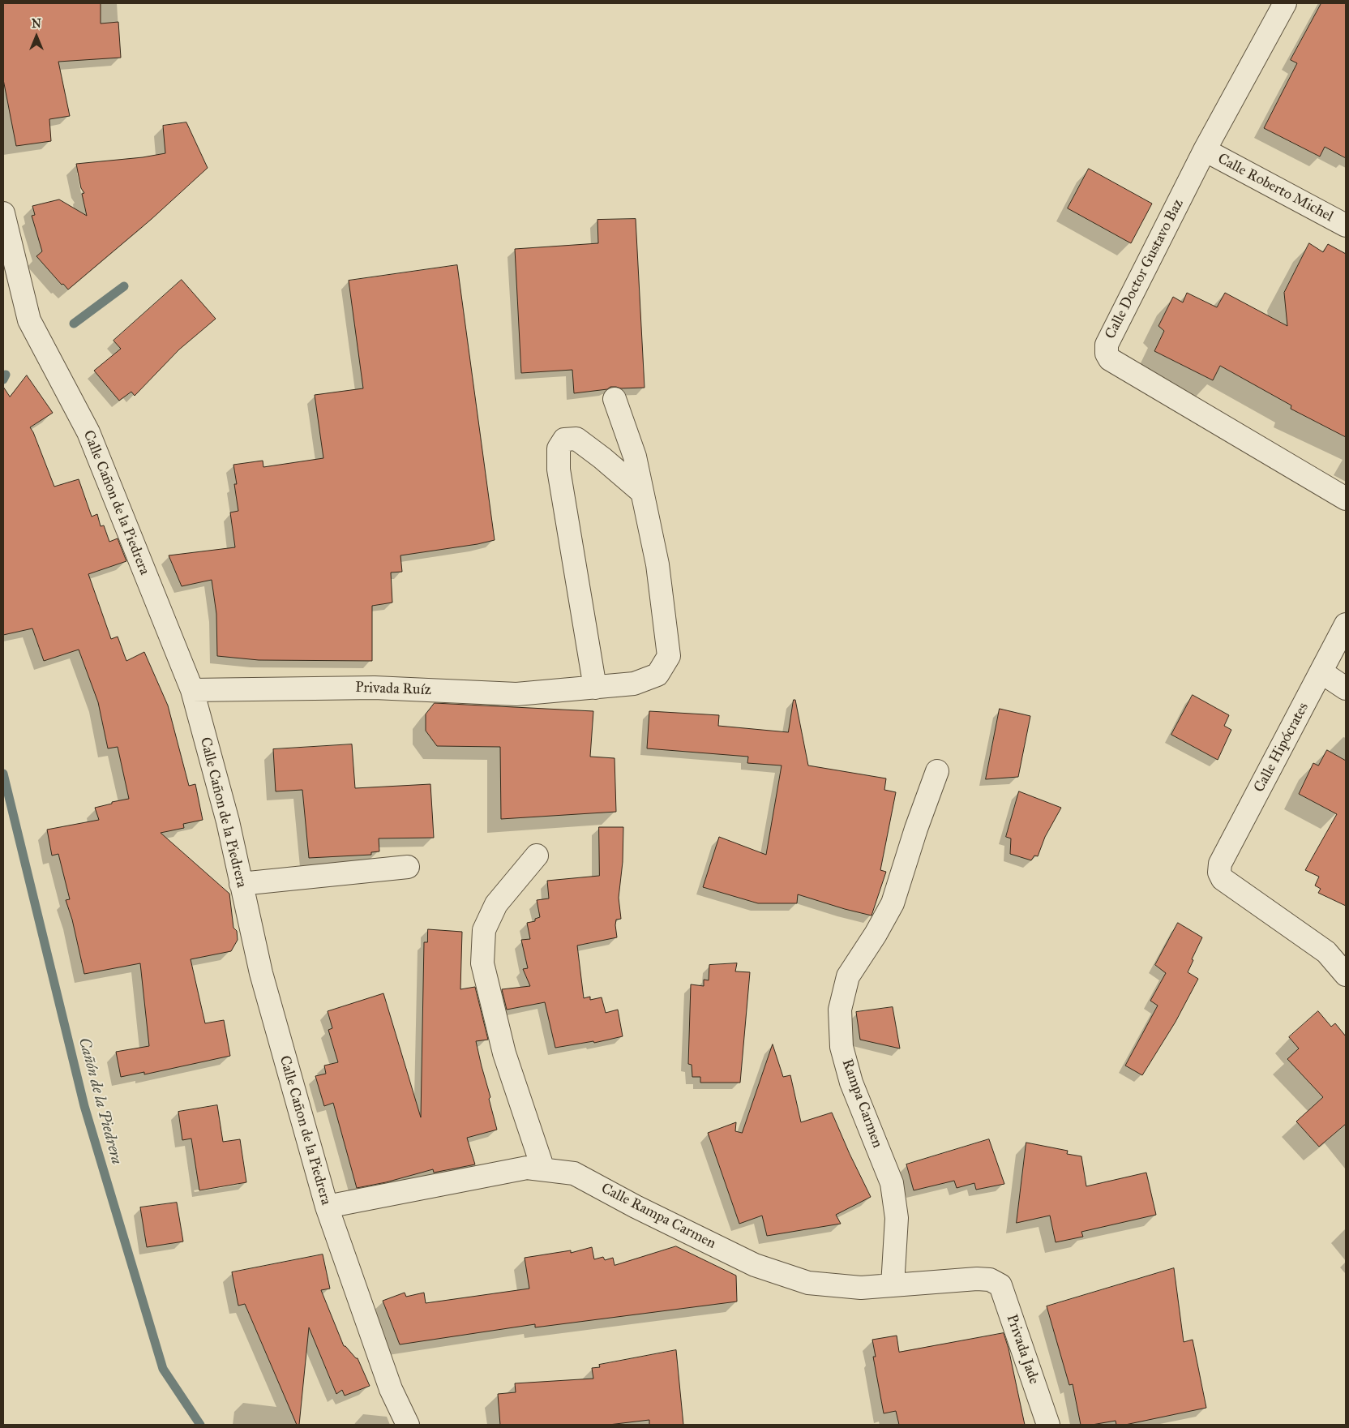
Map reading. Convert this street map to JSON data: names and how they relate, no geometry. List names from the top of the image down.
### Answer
{
  "streets": {
    "street": [
      "Calle Roberto Michel",
      "Calle Doctor Gustavo Baz",
      "Calle Cañon de la Piedrera",
      "Privada Ruíz",
      "Calle Hipócrates",
      "Rampa Carmen",
      "Calle Rampa Carmen",
      "Privada Jade"
    ]
  },
  "crossings": [
    ["Calle Roberto Michel", "Calle Doctor Gustavo Baz"],
    ["Calle Cañon de la Piedrera", "Privada Ruíz"],
    ["Calle Cañon de la Piedrera", "Calle Rampa Carmen"],
    ["Rampa Carmen", "Calle Rampa Carmen"],
    ["Calle Rampa Carmen", "Privada Jade"]
  ],
  "water": ["Cañón de la Piedrera"],
  "north": "top"
}
